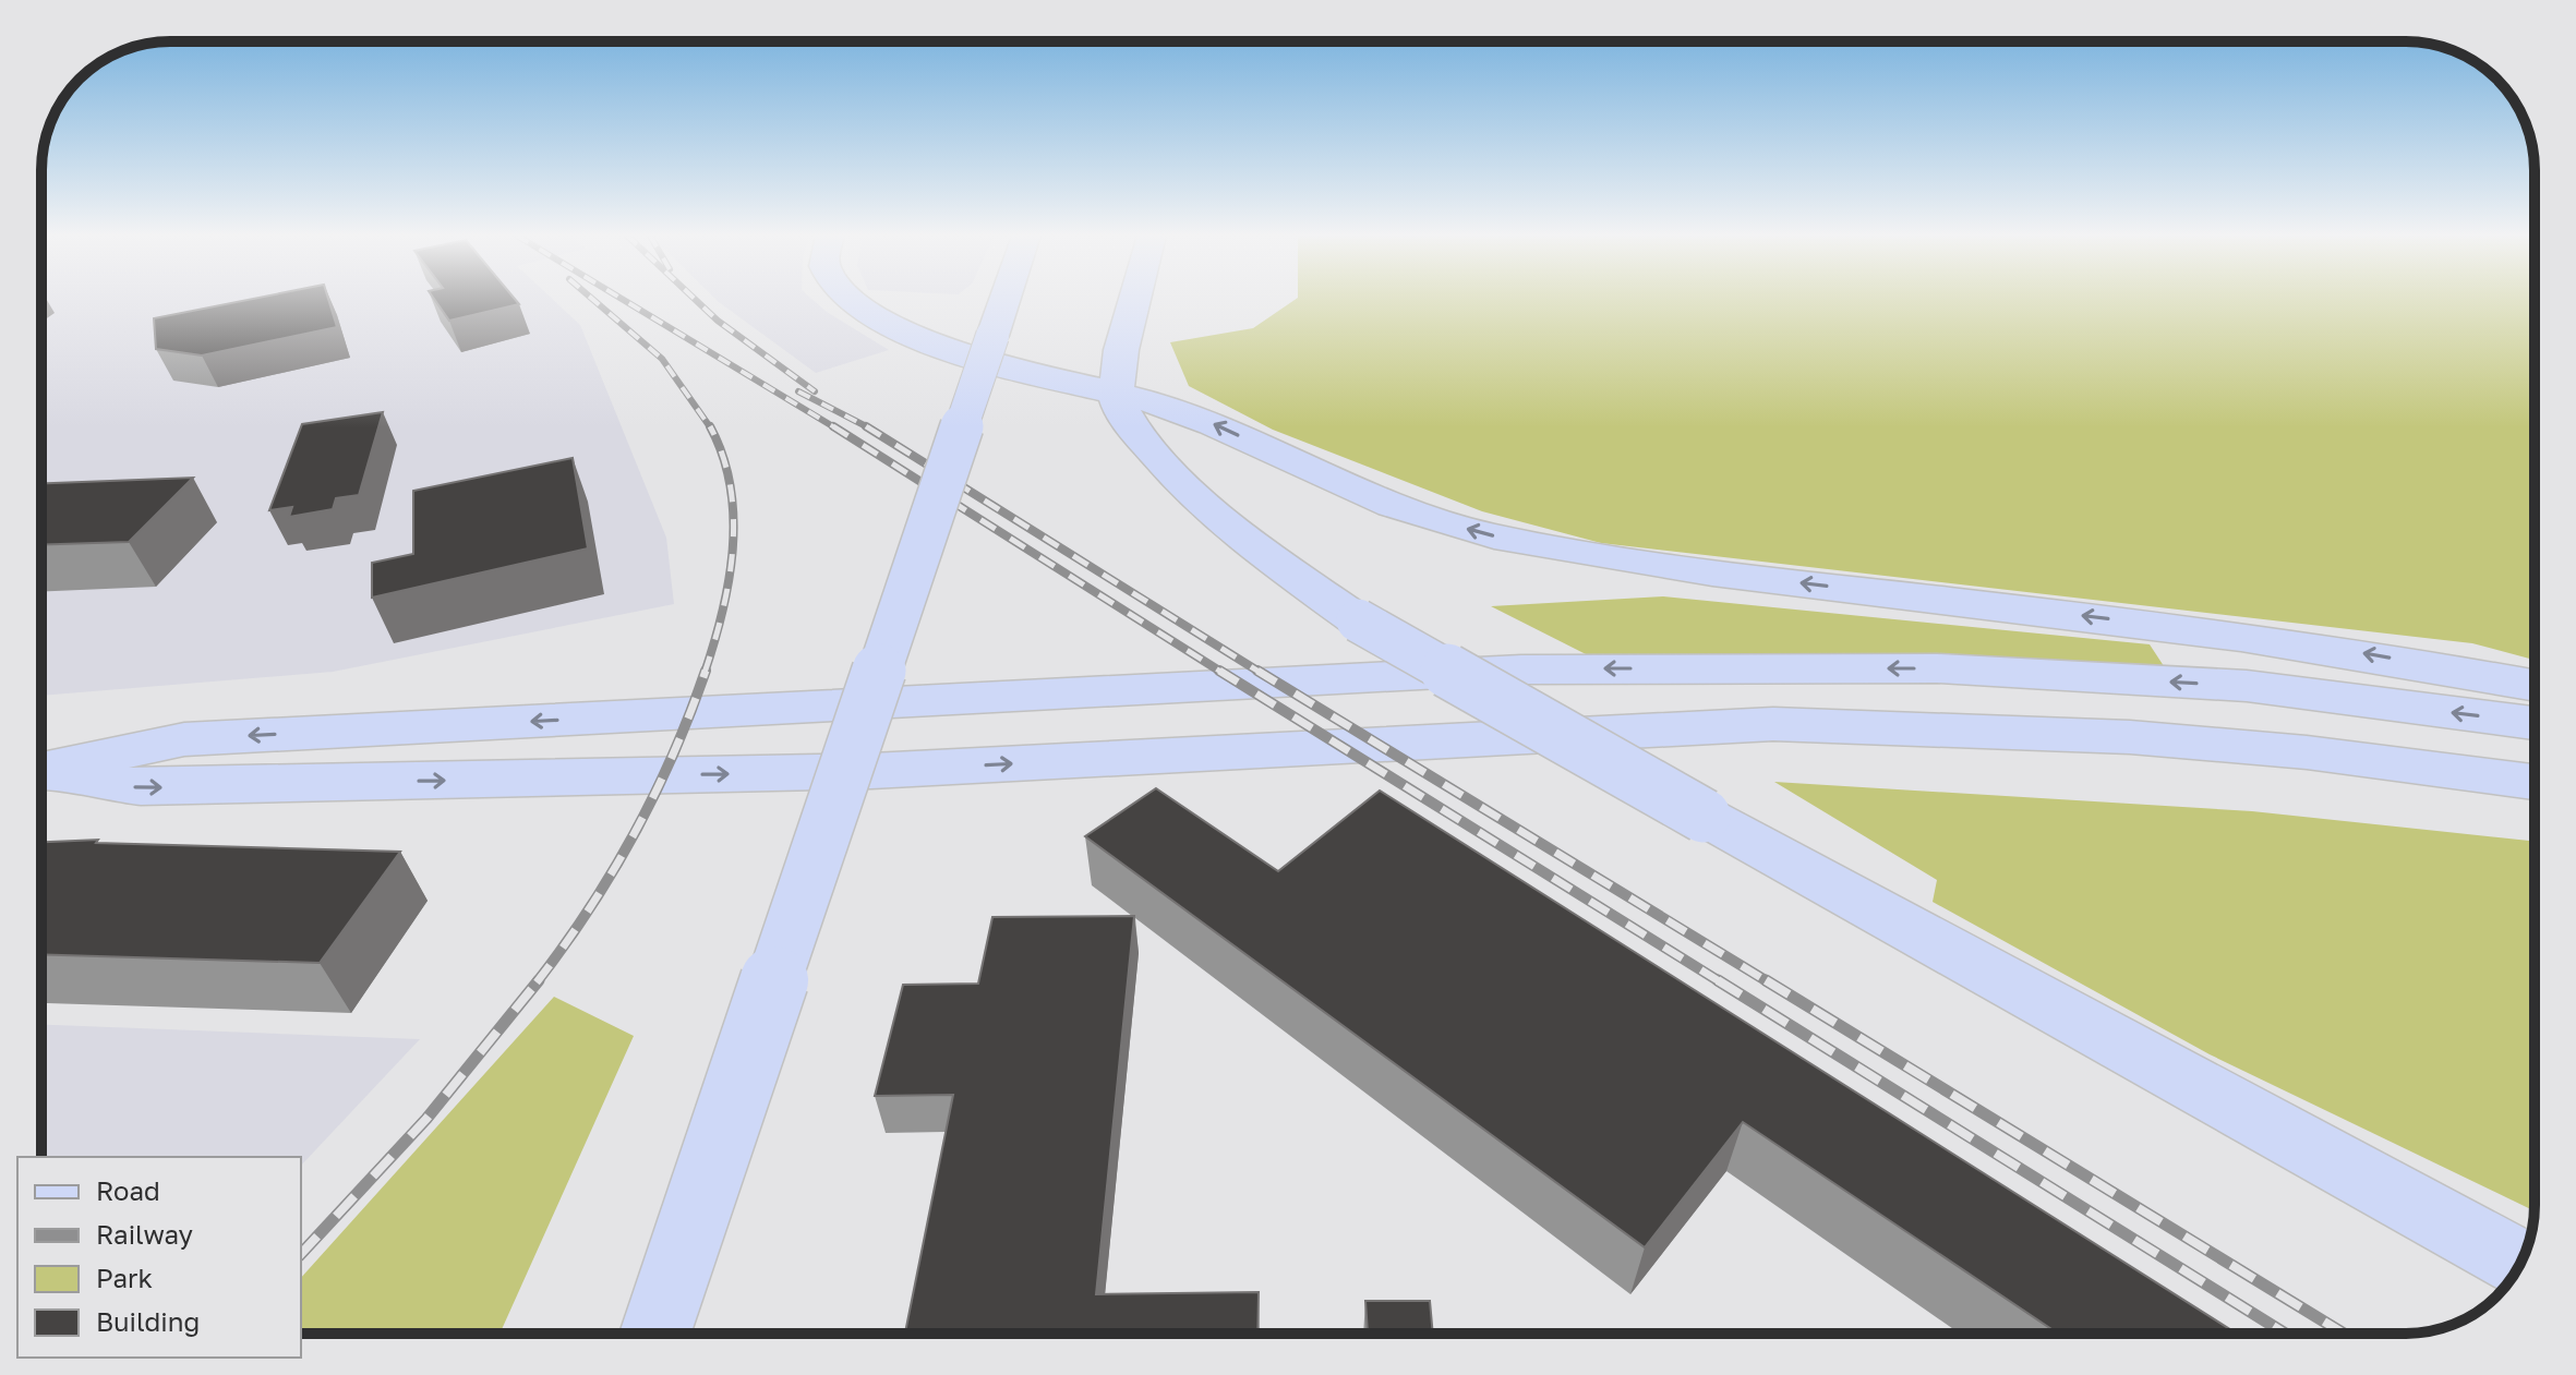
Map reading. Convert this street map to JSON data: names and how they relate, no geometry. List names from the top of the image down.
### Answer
{
  "legend": [
    "Road",
    "Railway",
    "Park",
    "Building"
  ]
}
